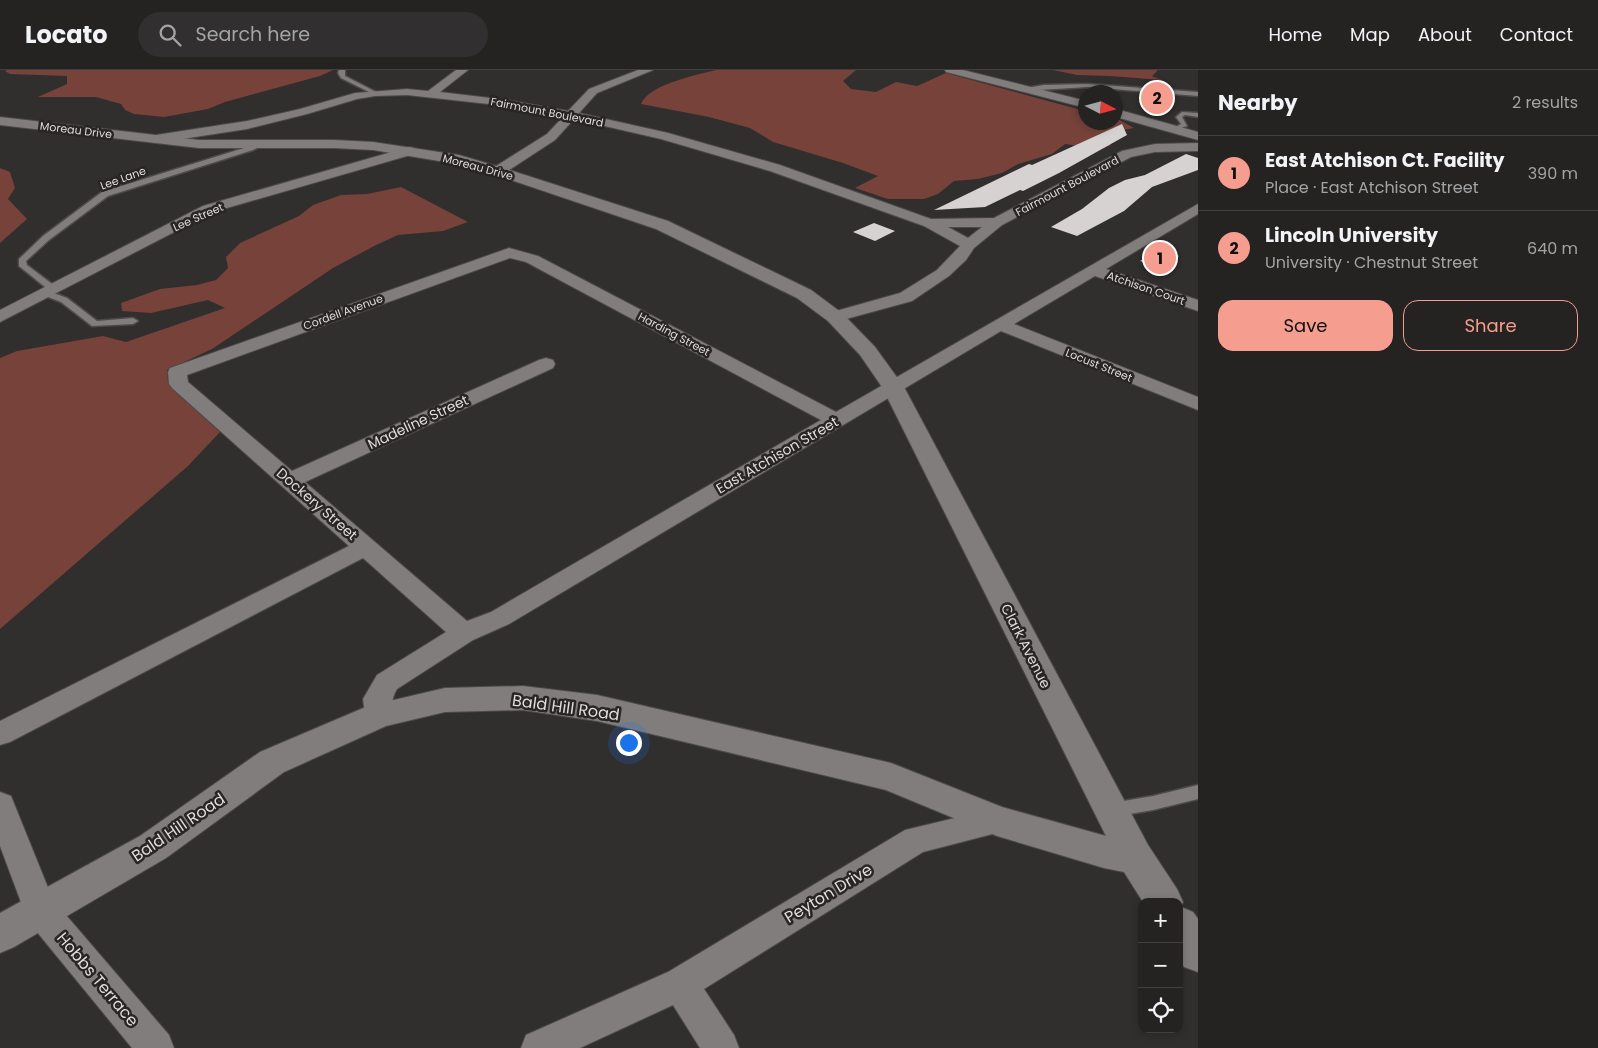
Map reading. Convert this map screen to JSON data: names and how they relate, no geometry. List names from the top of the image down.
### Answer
{
  "streets": {
    "main road": ["Moreau Drive", "Clark Avenue", "Bald Hill Road"],
    "street": [
      "Fairmount Boulevard",
      "Lee Street",
      "Atchison Court",
      "Cordell Avenue",
      "Harding Street",
      "Locust Street",
      "Madeline Street",
      "East Atchison Street",
      "Dockery Street",
      "Peyton Drive",
      "Hobbs Terrace"
    ],
    "lane": ["Lee Lane"]
  },
  "crossings": [
    ["Fairmount Boulevard", "Moreau Drive"],
    ["Moreau Drive", "Lee Lane"],
    ["Moreau Drive", "Lee Street"],
    ["Moreau Drive", "East Atchison Street"],
    ["Moreau Drive", "Clark Avenue"],
    ["Lee Lane", "Lee Street"],
    ["Atchison Court", "East Atchison Street"],
    ["Cordell Avenue", "Harding Street"],
    ["Cordell Avenue", "Dockery Street"],
    ["Harding Street", "East Atchison Street"],
    ["Locust Street", "East Atchison Street"],
    ["Madeline Street", "Dockery Street"],
    ["East Atchison Street", "Dockery Street"],
    ["East Atchison Street", "Clark Avenue"],
    ["East Atchison Street", "Bald Hill Road"],
    ["Bald Hill Road", "Peyton Drive"],
    ["Bald Hill Road", "Hobbs Terrace"]
  ],
  "north": "right",
  "page": {
    "header": "Locato",
    "search": "Search here",
    "nav": [
      "Home",
      "Map",
      "About",
      "Contact"
    ],
    "heading": ["Nearby", "2 results"],
    "pins": ["2", "1"],
    "list": [
      {
        "mark": "1",
        "name": "East Atchison Ct. Facility",
        "note": "Place · East Atchison Street",
        "value": "390 m"
      },
      {
        "mark": "2",
        "name": "Lincoln University",
        "note": "University · Chestnut Street",
        "value": "640 m"
      }
    ],
    "buttons": ["Save", "Share"],
    "map_buttons": ["+", "−"]
  }
}
